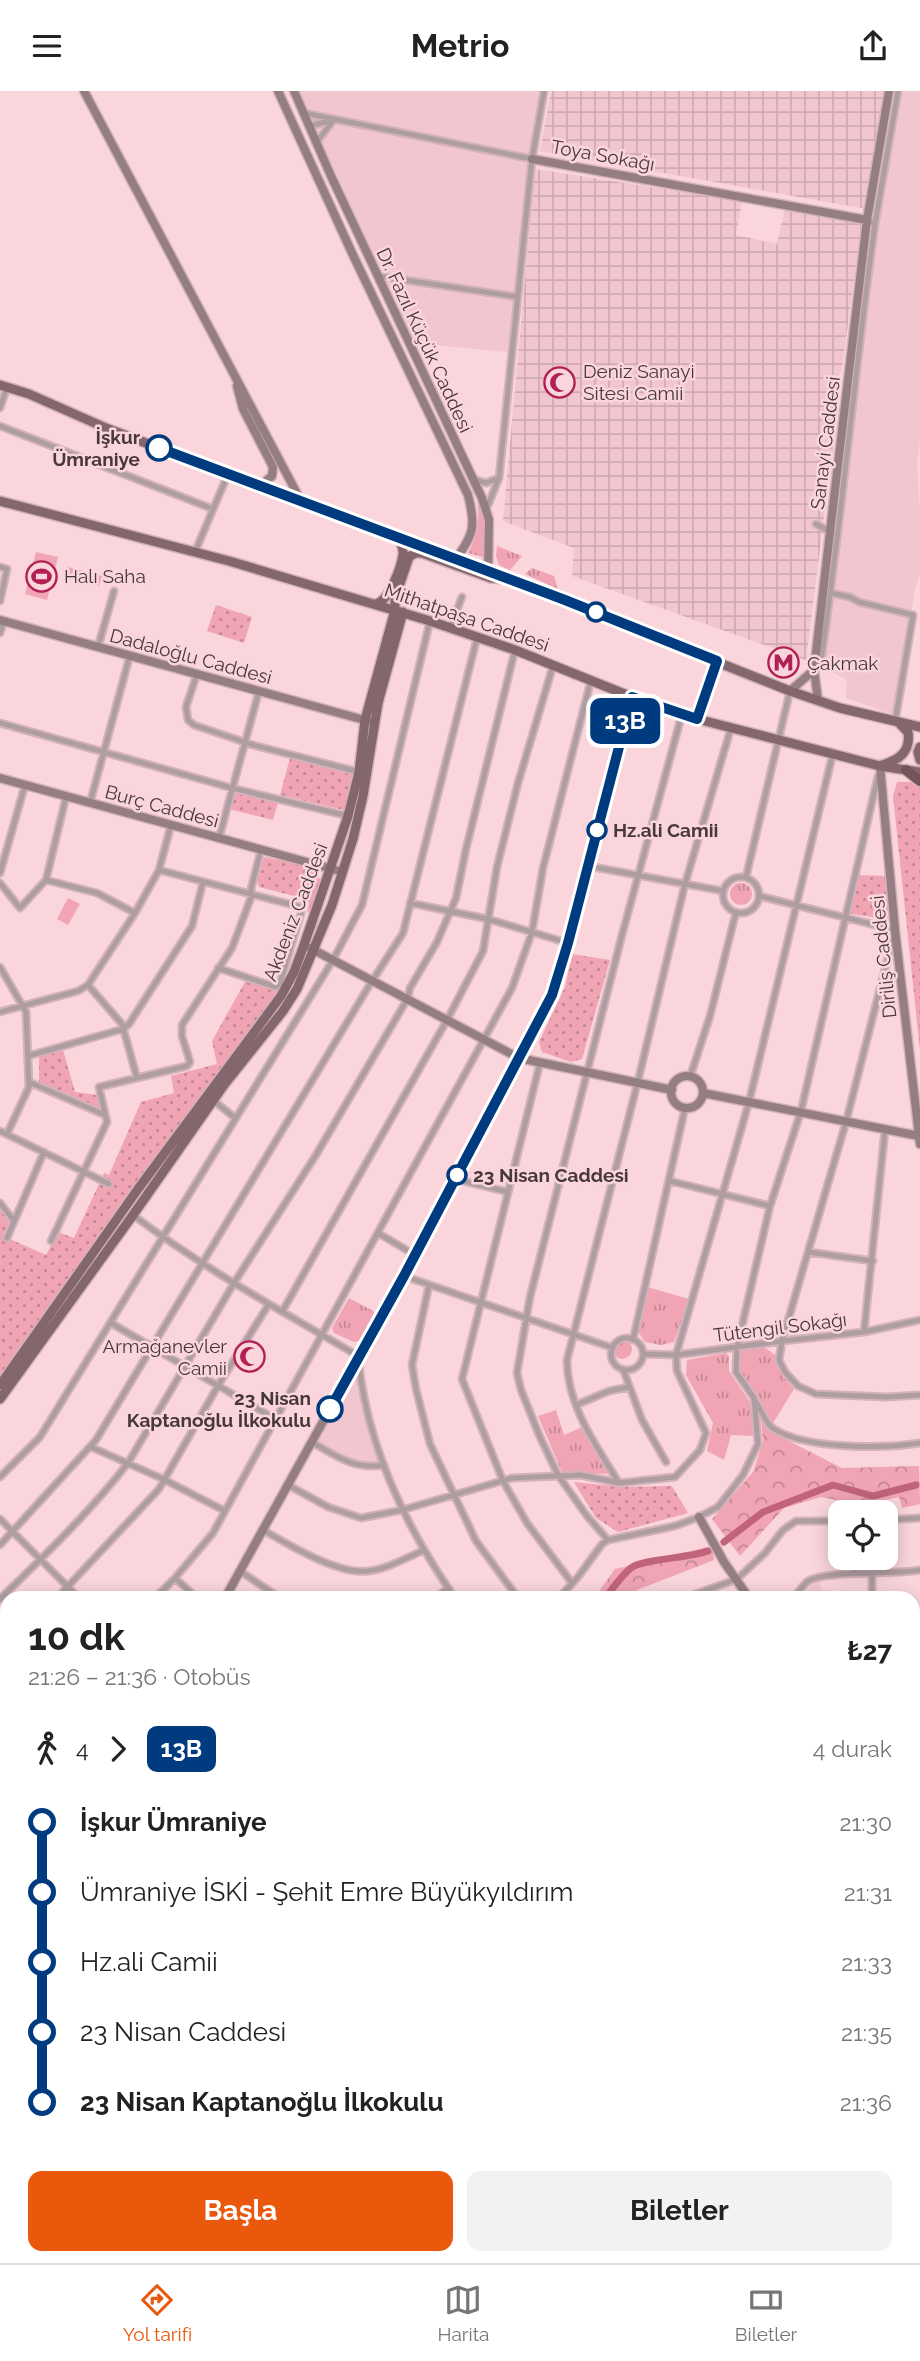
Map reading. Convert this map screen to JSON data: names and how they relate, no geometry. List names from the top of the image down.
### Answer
{
  "streets": {
    "main road": ["Mithatpaşa Caddesi", "Akdeniz Caddesi"],
    "street": [
      "Toya Sokağı",
      "Dr. Fazıl Küçük Caddesi",
      "Sanayi Caddesi",
      "Dadaloğlu Caddesi",
      "Burç Caddesi",
      "Diriliş Caddesi",
      "Tütengil Sokağı"
    ]
  },
  "crossings": [
    ["Toya Sokağı", "Dr. Fazıl Küçük Caddesi"],
    ["Toya Sokağı", "Sanayi Caddesi"],
    ["Mithatpaşa Caddesi", "Akdeniz Caddesi"],
    ["Mithatpaşa Caddesi", "Diriliş Caddesi"],
    ["Dadaloğlu Caddesi", "Akdeniz Caddesi"],
    ["Burç Caddesi", "Akdeniz Caddesi"]
  ],
  "places": {
    "mosque": ["Deniz Sanayi Sitesi Camii", "Armağanevler Camii"],
    "other": [
      "İşkur Ümraniye",
      "Hz.ali Camii",
      "23 Nisan Caddesi",
      "23 Nisan Kaptanoğlu İlkokulu"
    ],
    "sports": ["Halı Saha"],
    "metro station": ["Çakmak"]
  },
  "lines": ["bus line 13B"],
  "page": {
    "header": "Metrio",
    "on_map": "13B",
    "heading": ["10 dk", "21:26 – 21:36 · Otobüs", "₺27"],
    "legs": ["4", "13B", "4 durak"],
    "list": [
      {
        "name": "İşkur Ümraniye",
        "value": "21:30"
      },
      {
        "name": "Ümraniye İSKİ - Şehit Emre Büyükyıldırım",
        "value": "21:31"
      },
      {
        "name": "Hz.ali Camii",
        "value": "21:33"
      },
      {
        "name": "23 Nisan Caddesi",
        "value": "21:35"
      },
      {
        "name": "23 Nisan Kaptanoğlu İlkokulu",
        "value": "21:36"
      }
    ],
    "buttons": ["Başla", "Biletler"],
    "tabs": ["Yol tarifi", "Harita", "Biletler"]
  }
}
